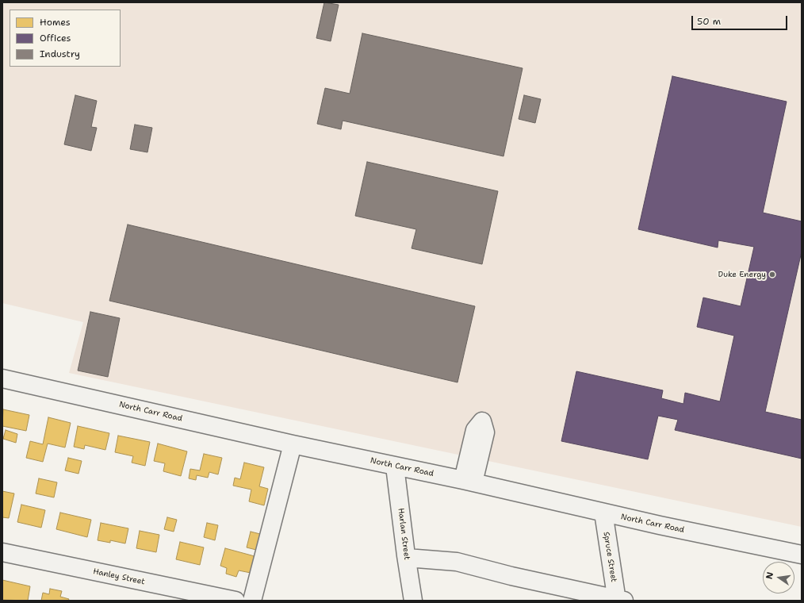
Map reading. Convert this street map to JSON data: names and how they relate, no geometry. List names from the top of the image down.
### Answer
{
  "streets": {
    "street": [
      "North Carr Road",
      "Harlan Street",
      "Spruce Street",
      "Hanley Street"
    ]
  },
  "crossings": [
    ["North Carr Road", "Harlan Street"],
    ["North Carr Road", "Spruce Street"]
  ],
  "places": ["Duke Energy"],
  "legend": ["Homes", "Offices", "Industry"],
  "scale_bar": "50 m",
  "north": "left"
}
